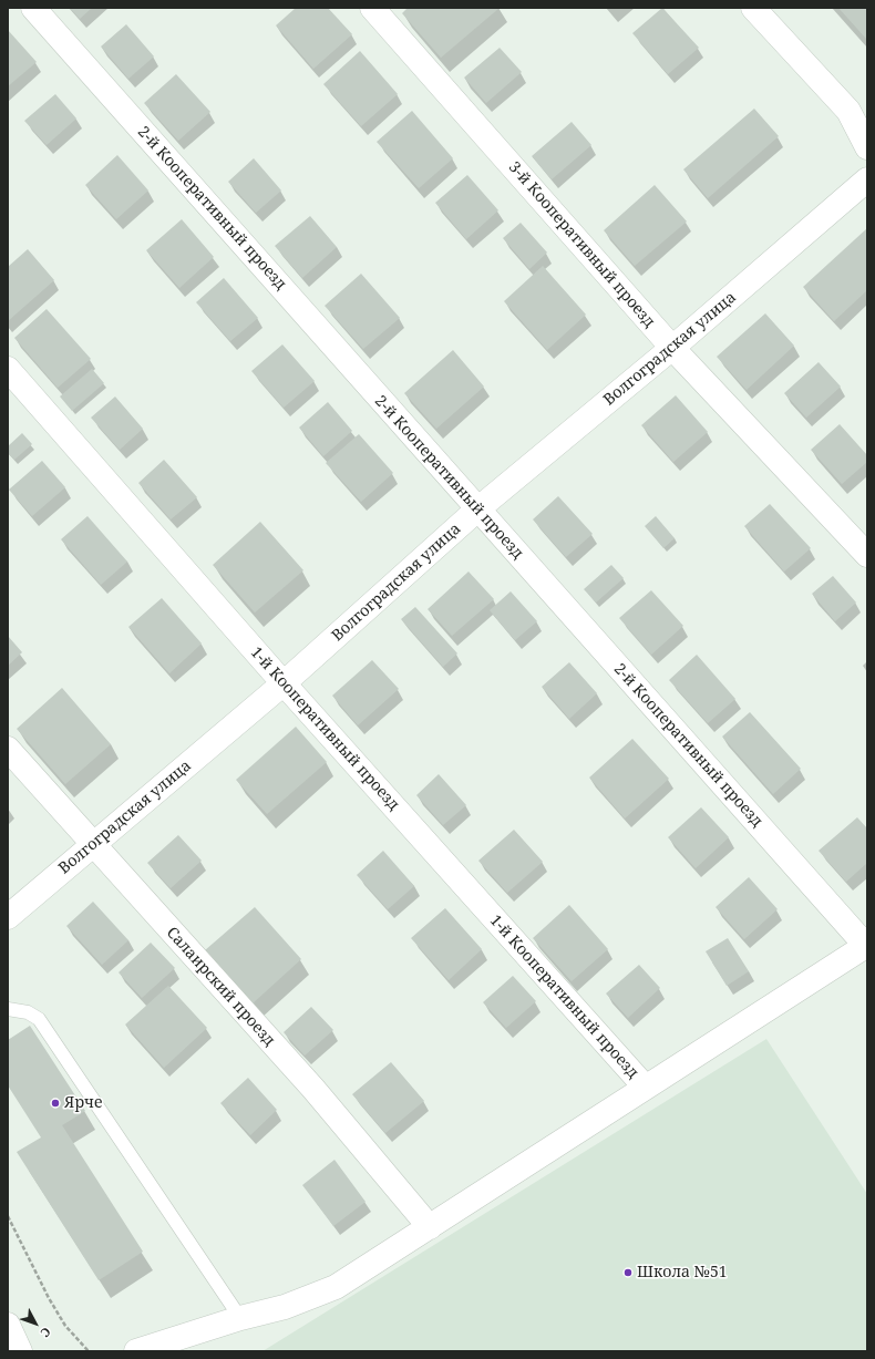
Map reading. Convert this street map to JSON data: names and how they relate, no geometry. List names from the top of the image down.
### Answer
{
  "streets": {
    "street": [
      "2-й Кооперативный проезд",
      "3-й Кооперативный проезд",
      "Волгоградская улица",
      "1-й Кооперативный проезд",
      "Салаирский проезд"
    ]
  },
  "crossings": [
    ["2-й Кооперативный проезд", "Волгоградская улица"],
    ["3-й Кооперативный проезд", "Волгоградская улица"],
    ["Волгоградская улица", "1-й Кооперативный проезд"],
    ["Волгоградская улица", "Салаирский проезд"]
  ],
  "places": ["Ярче", "Школа №51"],
  "north": "bottom right"
}
